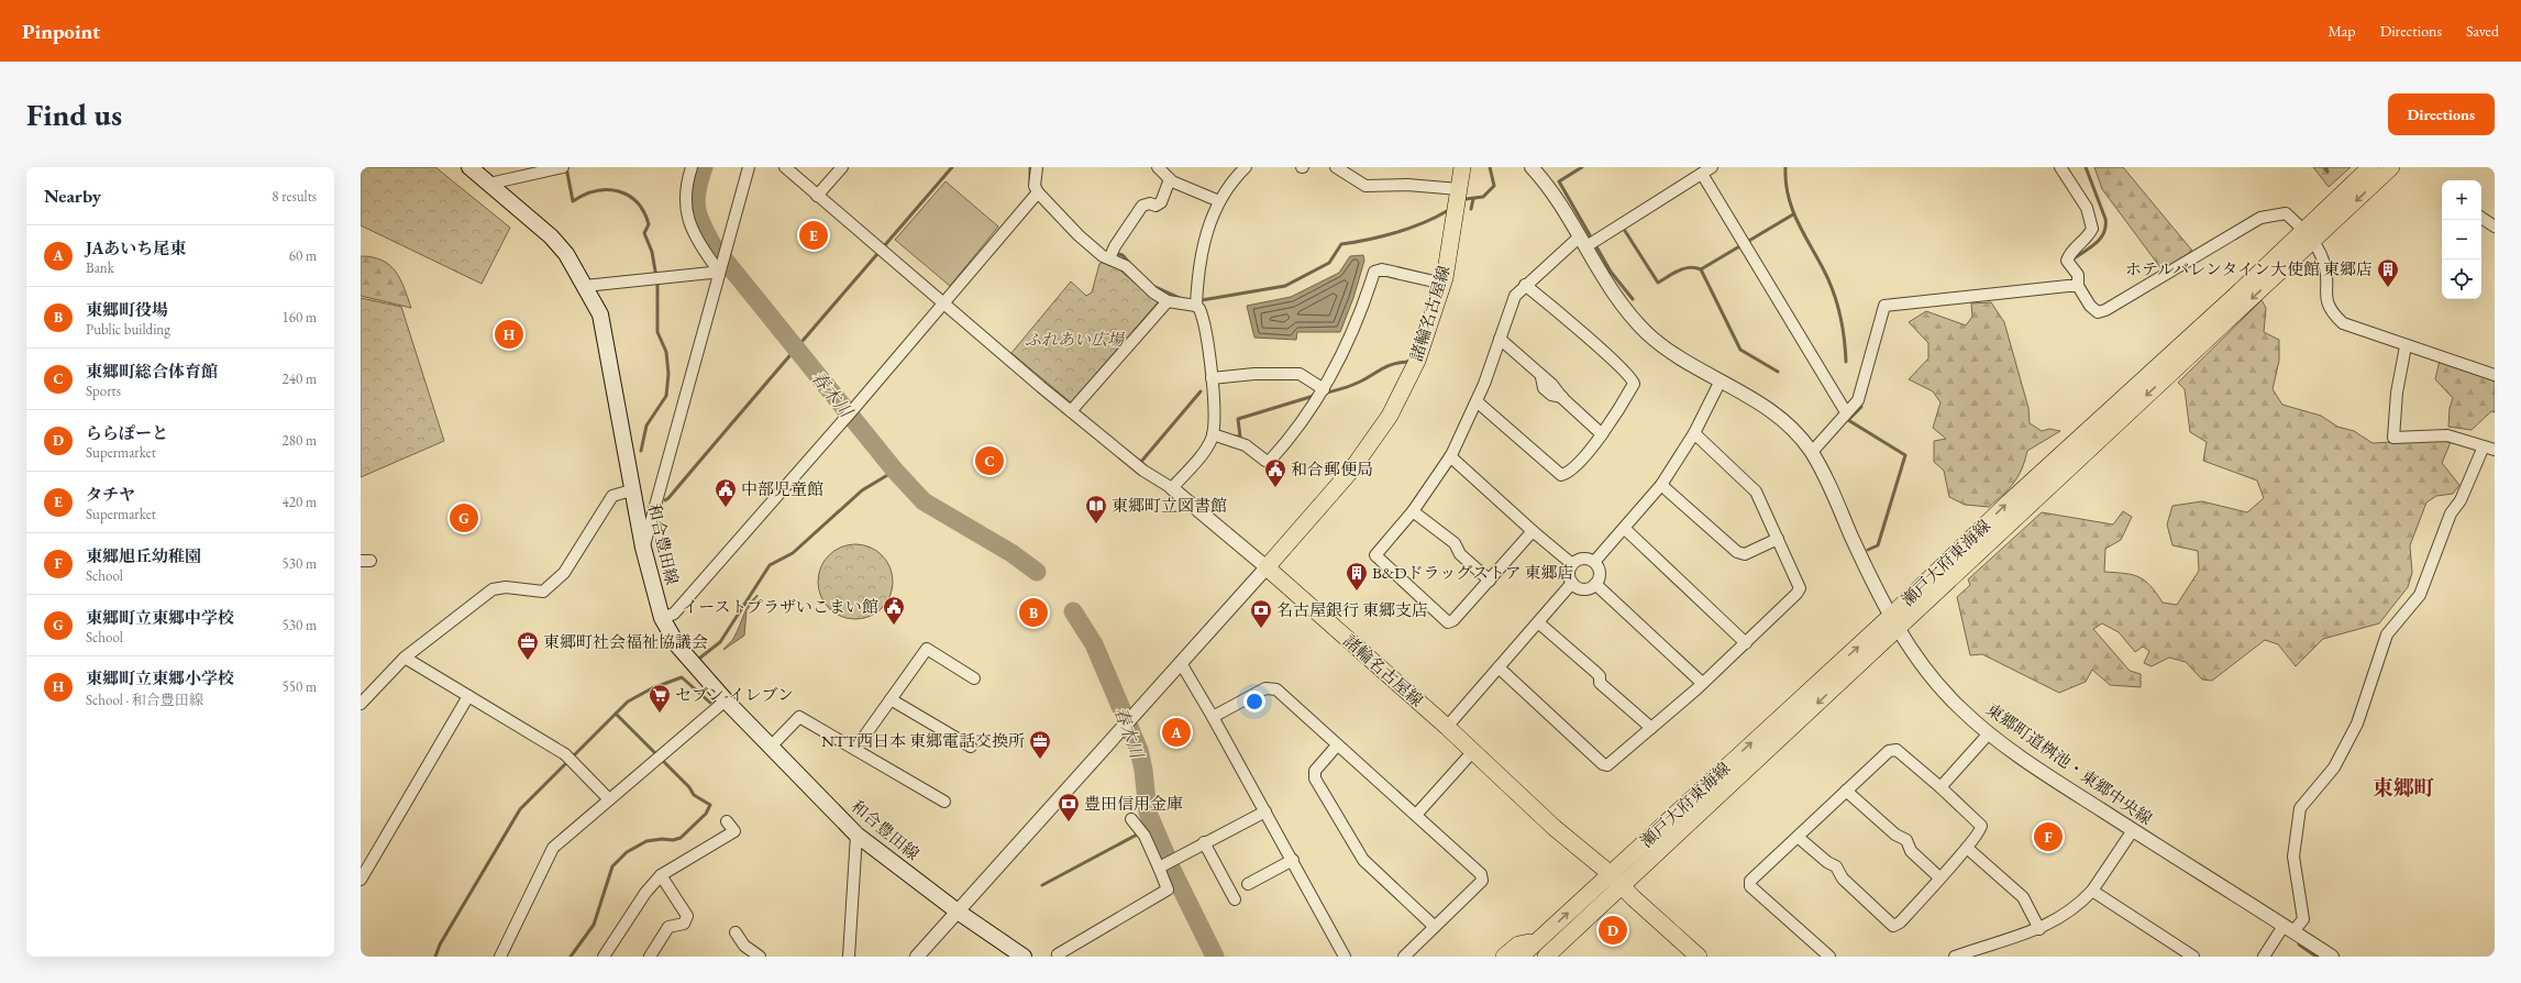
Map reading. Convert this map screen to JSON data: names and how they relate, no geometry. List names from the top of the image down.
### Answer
{
  "streets": {
    "main road": ["諸輪名古屋線", "和合豊田線", "瀬戸大府東海線"],
    "street": ["東郷町道桝池・東郷中央線"]
  },
  "crossings": [
    ["諸輪名古屋線", "瀬戸大府東海線"],
    ["瀬戸大府東海線", "東郷町道桝池・東郷中央線"]
  ],
  "districts": ["東郷町"],
  "water": ["春木川"],
  "parks": ["ふれあい広場"],
  "places": {
    "building": ["ホテルバレンタイン大使館 東郷店", "B&Dドラッグストア 東郷店"],
    "public building": ["和合郵便局", "中部児童館", "イーストプラザいこまい館"],
    "library": ["東郷町立図書館"],
    "bank": ["名古屋銀行 東郷支店", "豊田信用金庫"],
    "office": ["東郷町社会福祉協議会", "NTT西日本 東郷電話交換所"],
    "supermarket": ["セブン-イレブン"]
  },
  "page": {
    "header": "Pinpoint",
    "nav": ["Map", "Directions", "Saved"],
    "buttons": "Directions",
    "title": "Find us",
    "heading": ["Nearby", "8 results"],
    "map_buttons": ["+", "−"],
    "pins": [
      "E",
      "H",
      "C",
      "G",
      "B",
      "A",
      "F",
      "D"
    ],
    "list": [
      {
        "mark": "A",
        "name": "JAあいち尾東",
        "note": "Bank",
        "value": "60 m"
      },
      {
        "mark": "B",
        "name": "東郷町役場",
        "note": "Public building",
        "value": "160 m"
      },
      {
        "mark": "C",
        "name": "東郷町総合体育館",
        "note": "Sports",
        "value": "240 m"
      },
      {
        "mark": "D",
        "name": "ららぽーと",
        "note": "Supermarket",
        "value": "280 m"
      },
      {
        "mark": "E",
        "name": "タチヤ",
        "note": "Supermarket",
        "value": "420 m"
      },
      {
        "mark": "F",
        "name": "東郷旭丘幼稚園",
        "note": "School",
        "value": "530 m"
      },
      {
        "mark": "G",
        "name": "東郷町立東郷中学校",
        "note": "School",
        "value": "530 m"
      },
      {
        "mark": "H",
        "name": "東郷町立東郷小学校",
        "note": "School · 和合豊田線",
        "value": "550 m"
      }
    ]
  }
}
